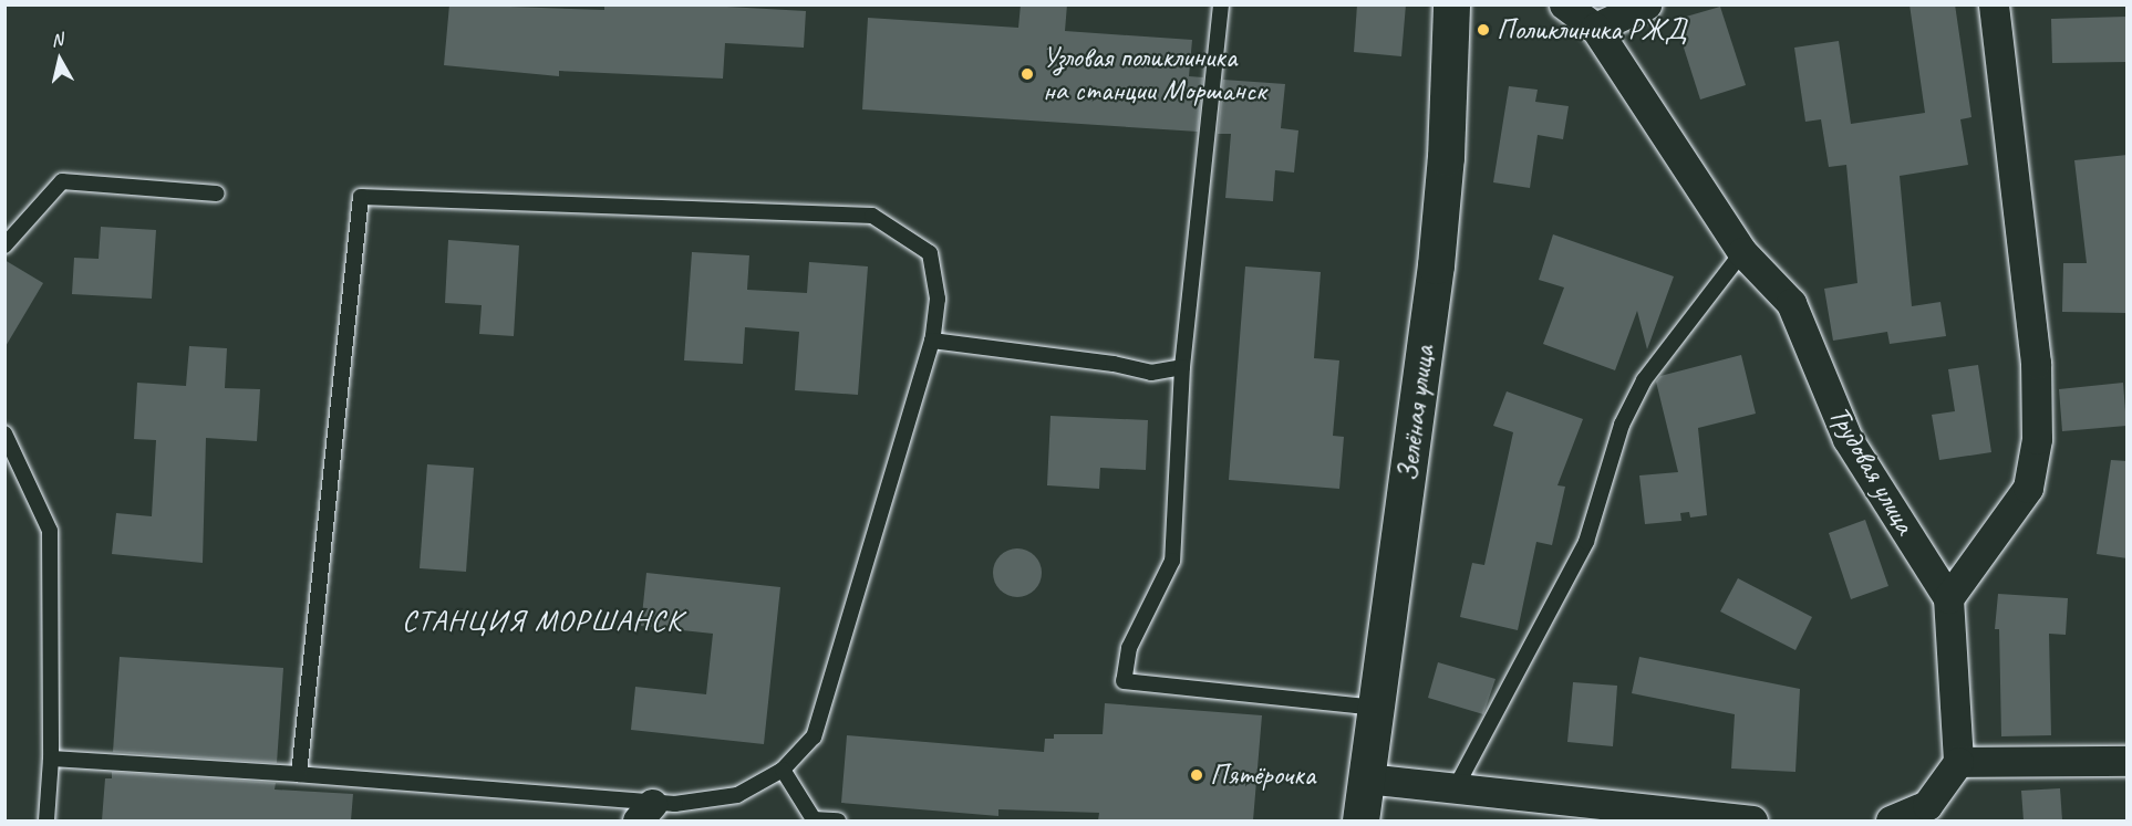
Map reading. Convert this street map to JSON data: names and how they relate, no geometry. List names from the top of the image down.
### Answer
{
  "streets": {
    "street": ["Зелёная улица", "Трудовая улица"]
  },
  "districts": ["СТАНЦИЯ МОРШАНСК"],
  "places": ["Поликлиника РЖД", "Узловая поликлиника на станции Моршанск", "Пятёрочка"],
  "north": "top"
}
